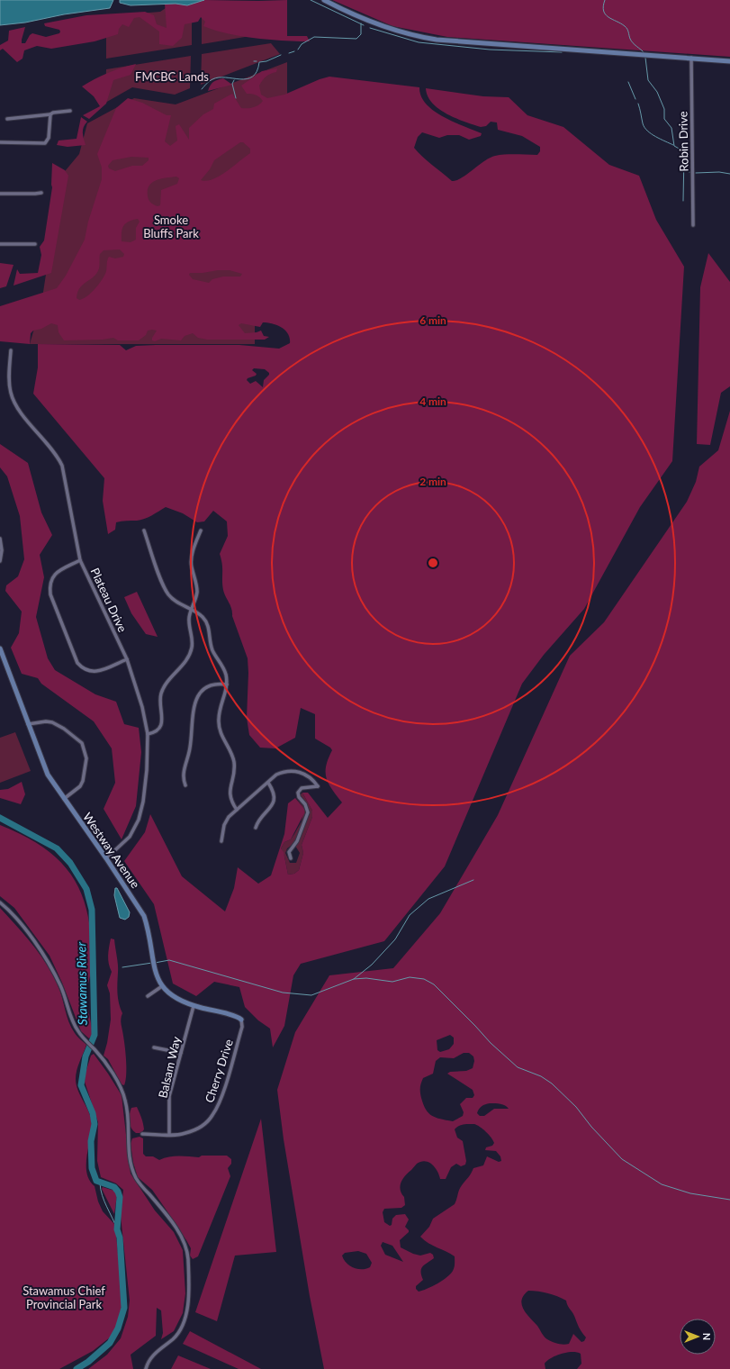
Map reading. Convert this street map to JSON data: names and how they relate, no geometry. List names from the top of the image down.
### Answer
{
  "streets": {
    "street": [
      "Robin Drive",
      "Plateau Drive",
      "Westway Avenue",
      "Balsam Way",
      "Cherry Drive"
    ]
  },
  "crossings": [
    ["Plateau Drive", "Westway Avenue"],
    ["Westway Avenue", "Balsam Way"],
    ["Westway Avenue", "Cherry Drive"],
    ["Balsam Way", "Cherry Drive"]
  ],
  "water": ["Stawamus River"],
  "parks": ["FMCBC Lands", "Smoke Bluffs Park", "Stawamus Chief Provincial Park"],
  "north": "right",
  "rings": ["6 min", "4 min", "2 min"]
}
